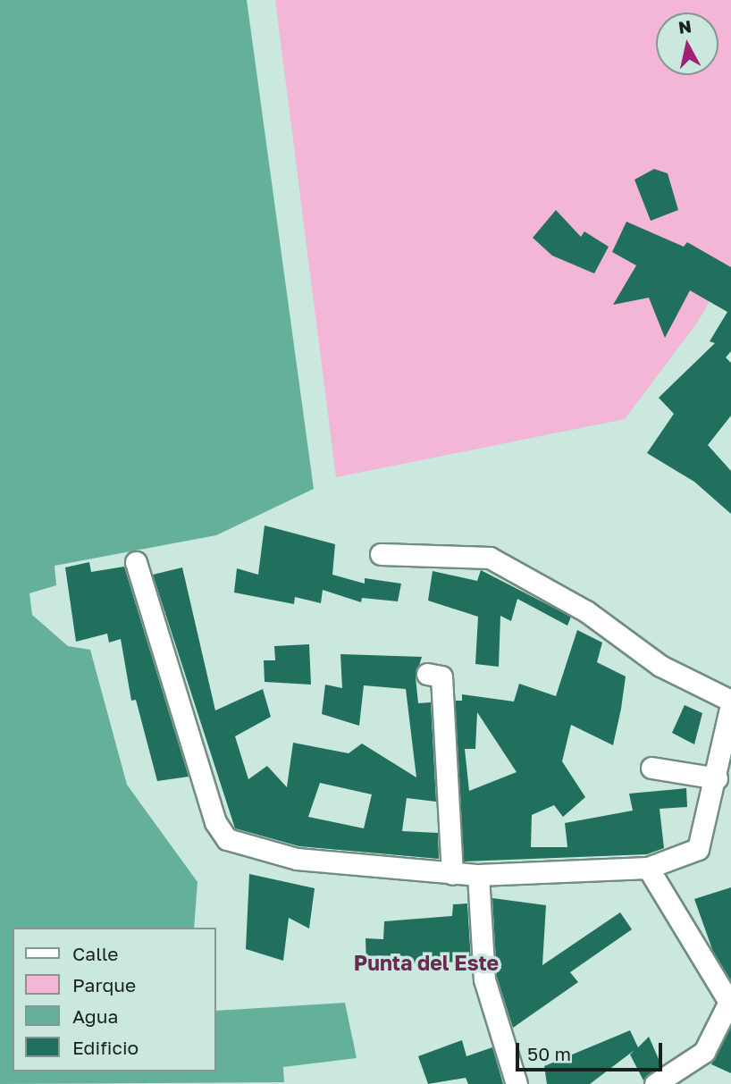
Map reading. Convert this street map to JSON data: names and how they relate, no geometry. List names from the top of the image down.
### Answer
{
  "districts": ["Punta del Este"],
  "legend": [
    "Calle",
    "Parque",
    "Agua",
    "Edificio"
  ],
  "scale_bar": "50 m",
  "north": "top"
}
